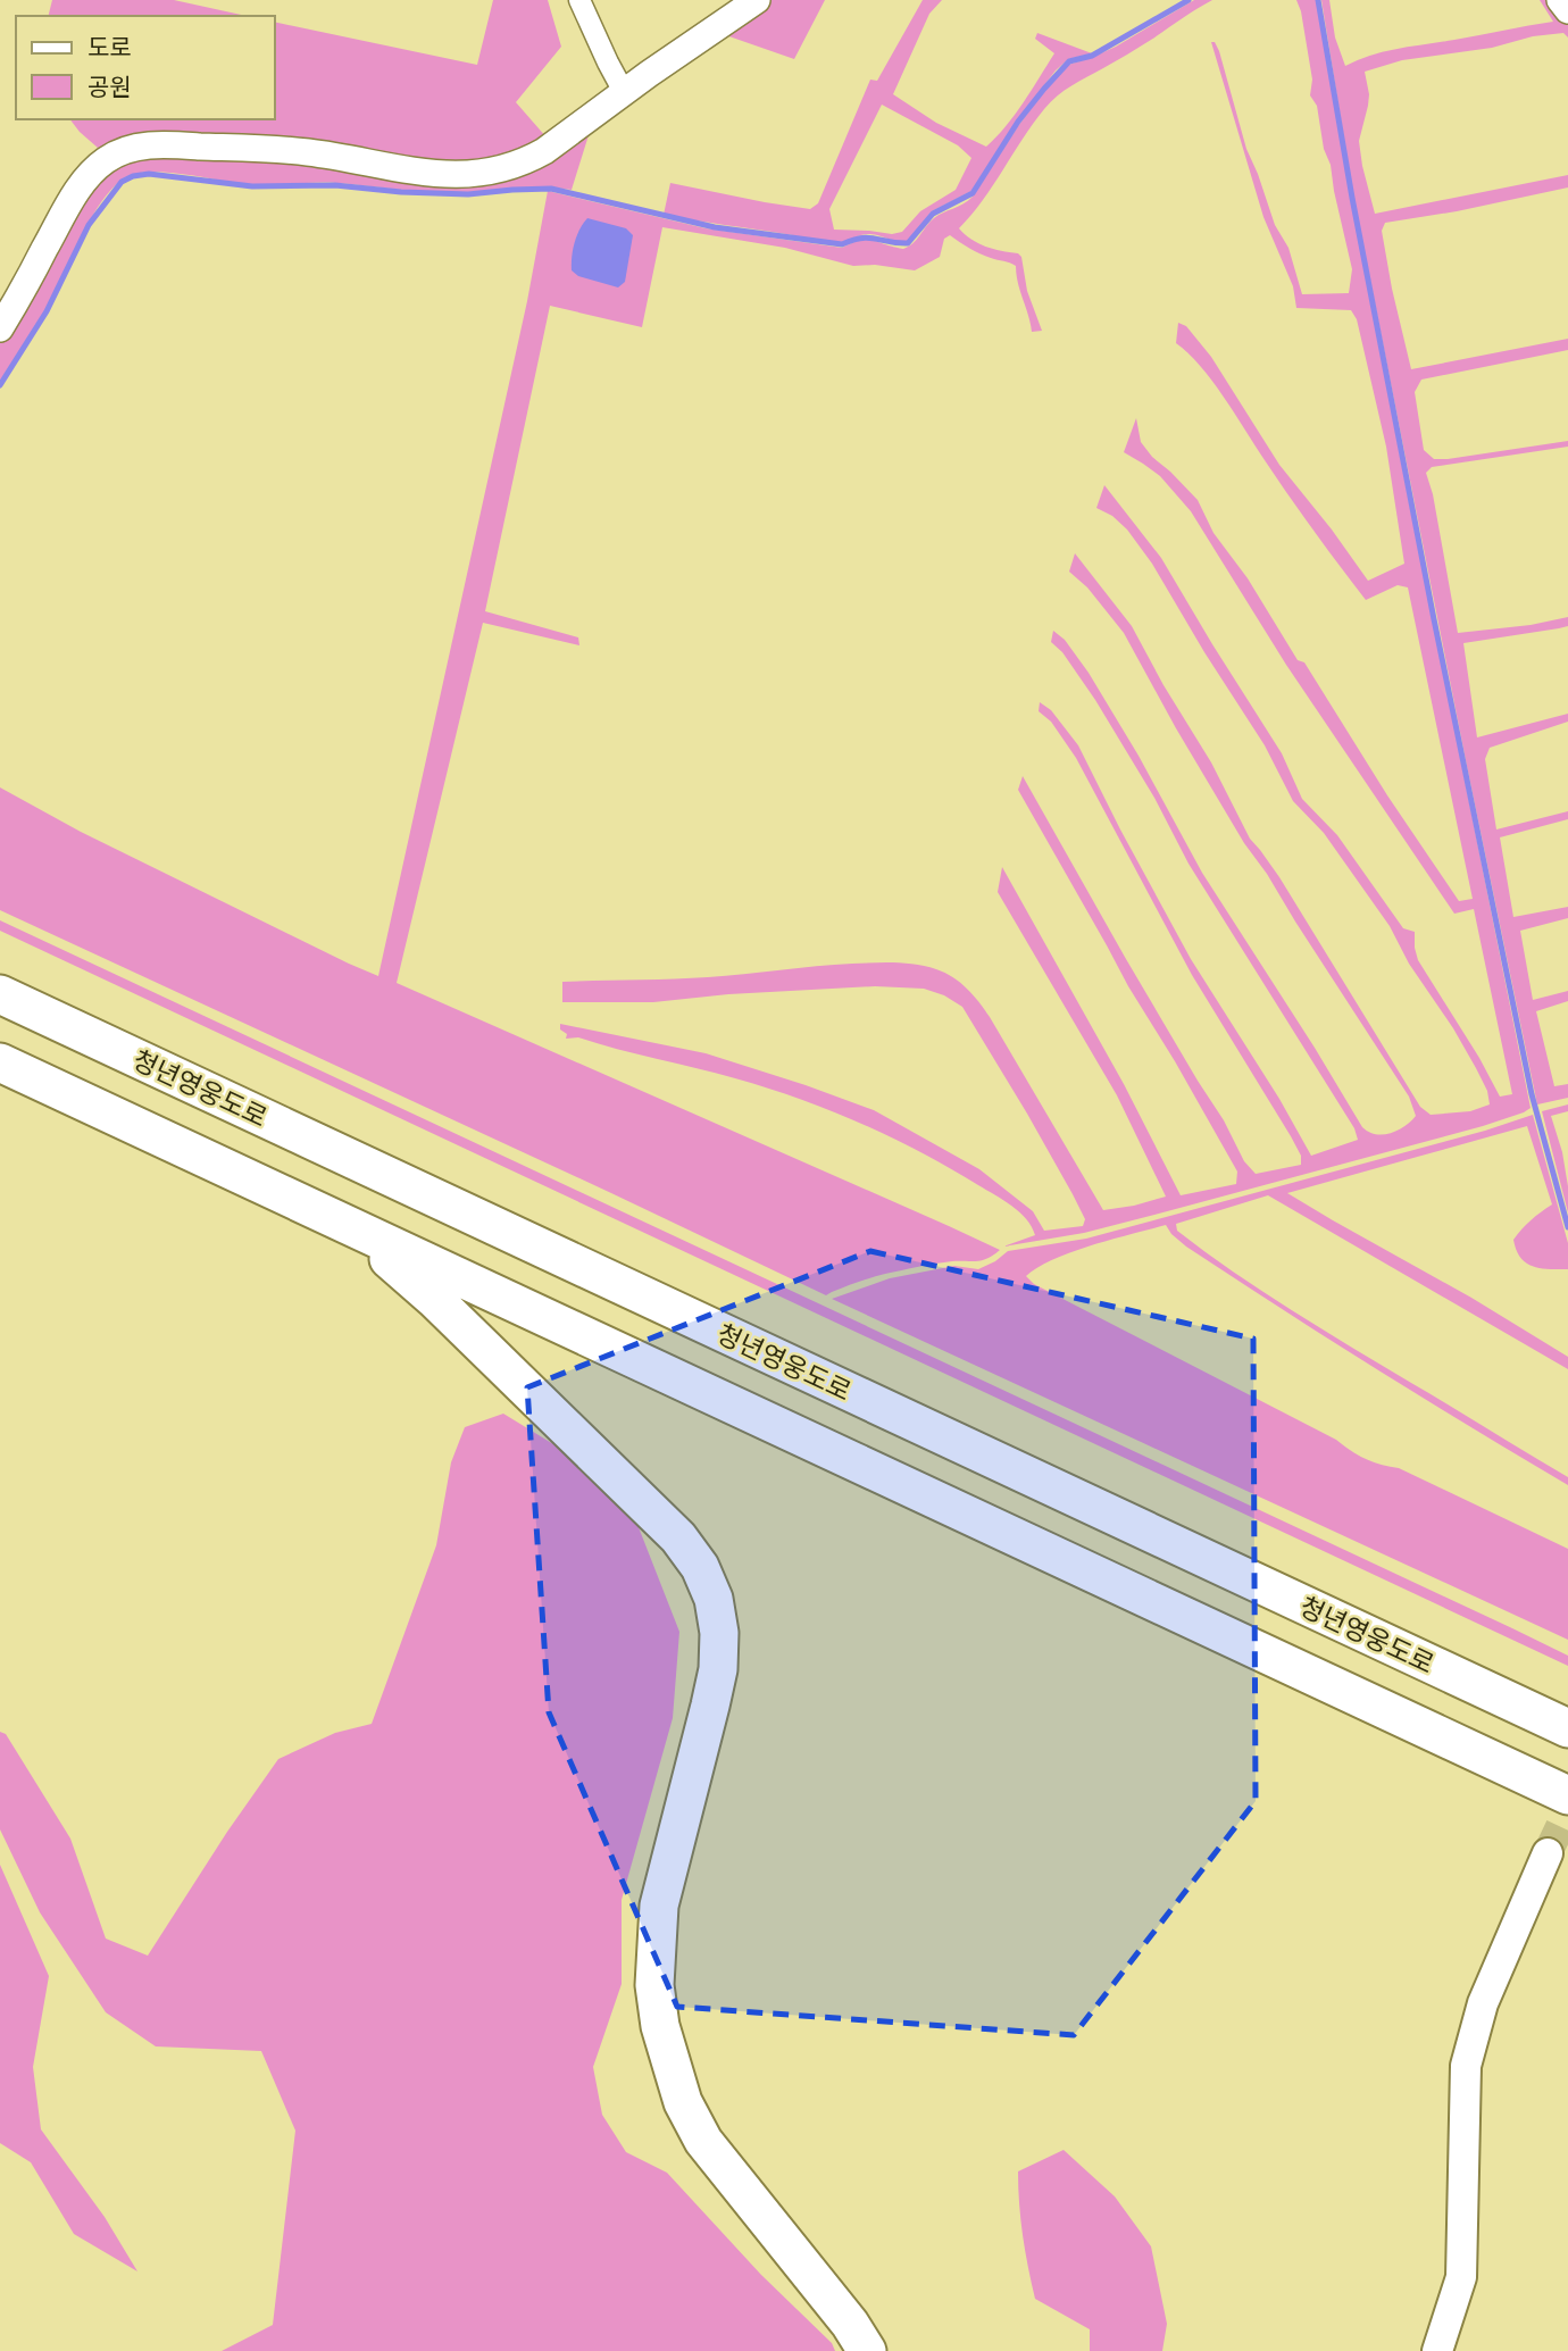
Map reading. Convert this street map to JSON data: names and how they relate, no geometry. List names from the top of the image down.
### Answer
{
  "streets": {
    "highway": ["청년영웅도로"]
  },
  "legend": ["도로", "공원"]
}
